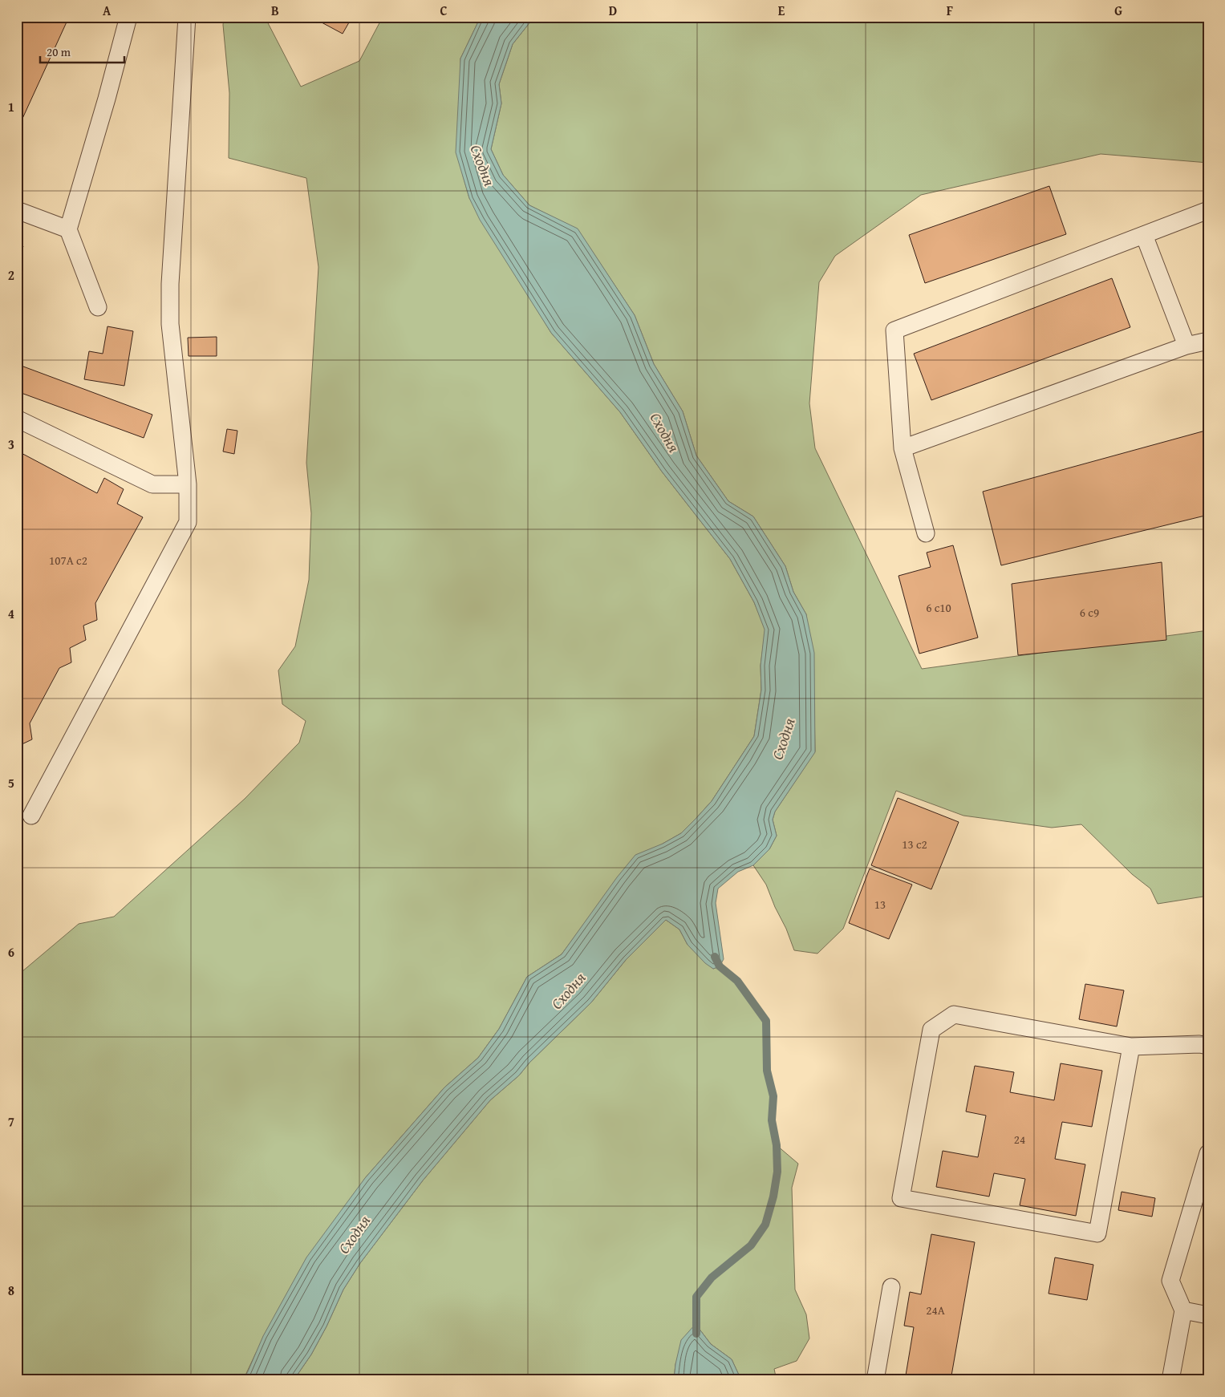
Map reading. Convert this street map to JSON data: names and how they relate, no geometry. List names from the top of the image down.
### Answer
{
  "water": ["Сходня"],
  "house_numbers": [
    "107А с2",
    "6 с10",
    "6 с9",
    "13 с2",
    "13",
    "24",
    "24А"
  ],
  "scale_bar": "20 m",
  "grid": {
    "columns": [
      "A",
      "B",
      "C",
      "D",
      "E",
      "F",
      "G"
    ],
    "rows": [
      "1",
      "2",
      "3",
      "4",
      "5",
      "6",
      "7",
      "8"
    ]
  }
}
